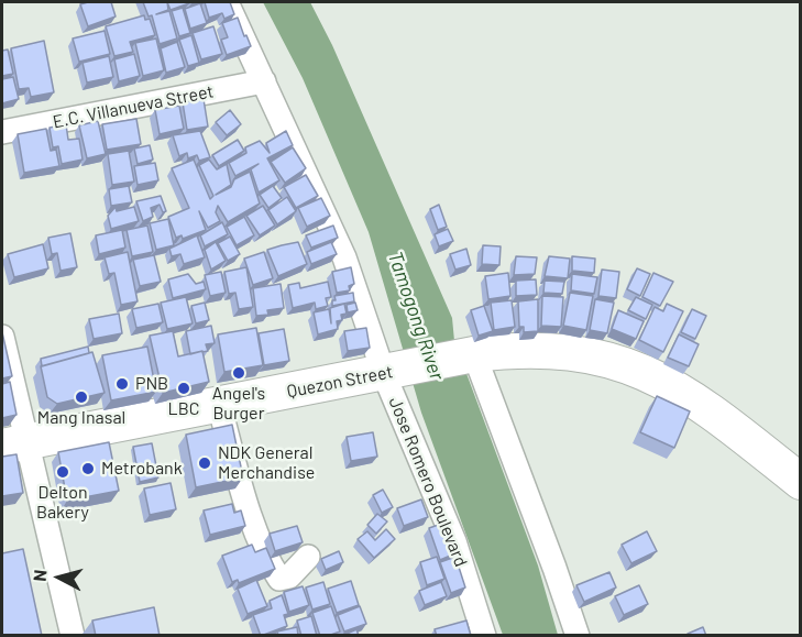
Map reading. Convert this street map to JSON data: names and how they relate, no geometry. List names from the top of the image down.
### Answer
{
  "streets": {
    "highway": ["Quezon Street"],
    "street": ["E.C. Villanueva Street", "Jose Romero Boulevard"]
  },
  "crossings": [
    ["E.C. Villanueva Street", "Jose Romero Boulevard"],
    ["Quezon Street", "Jose Romero Boulevard"]
  ],
  "water": ["Tamogong River"],
  "places": [
    "Angel's Burger",
    "PNB",
    "LBC",
    "Mang Inasal",
    "NDK General Merchandise",
    "Metrobank",
    "Delton Bakery"
  ],
  "north": "left"
}
